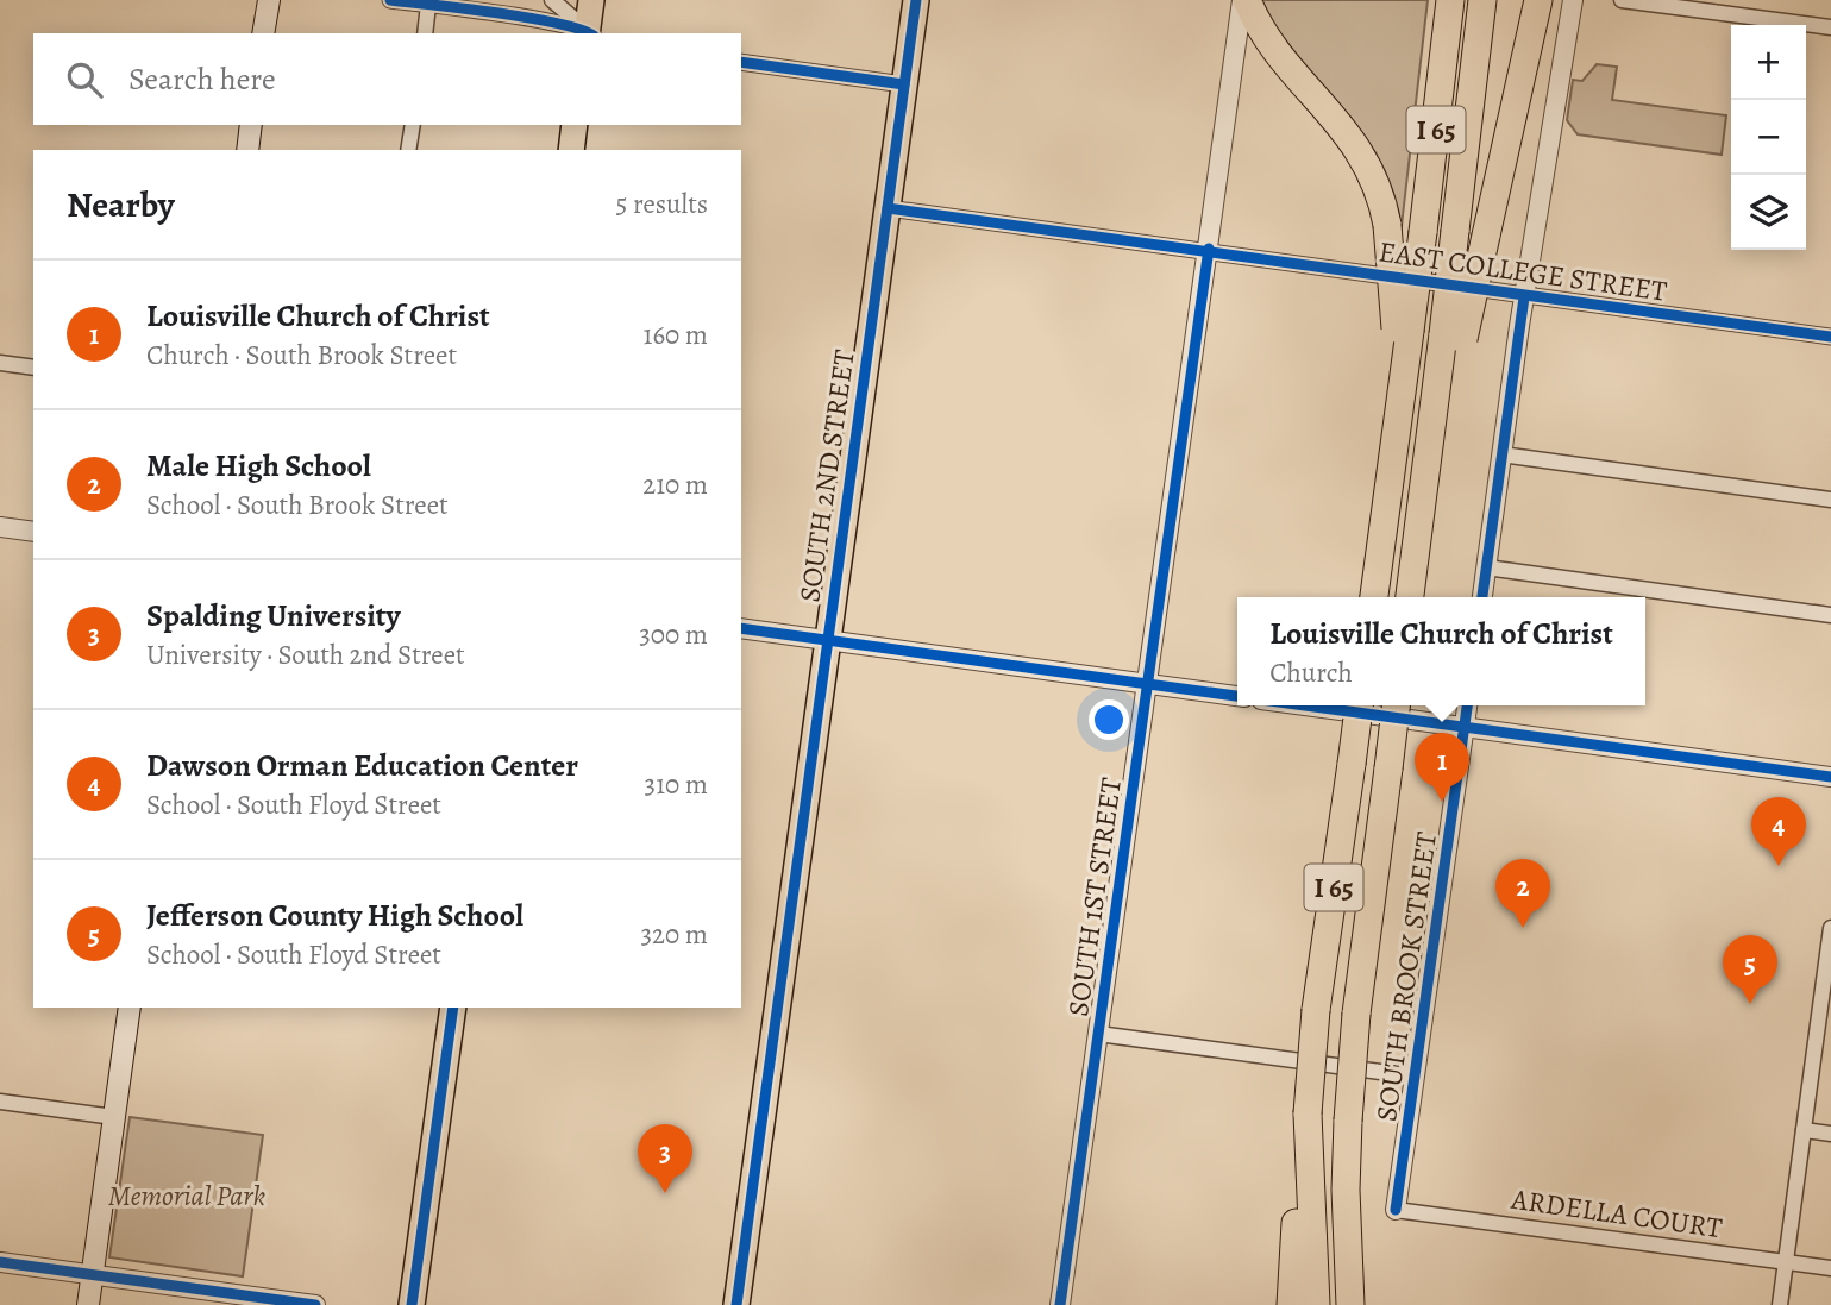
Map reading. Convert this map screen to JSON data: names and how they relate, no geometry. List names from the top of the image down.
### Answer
{
  "streets": {
    "highway": ["I 65"],
    "main road": ["SOUTH 2ND STREET"],
    "street": [
      "EAST COLLEGE STREET",
      "SOUTH 1ST STREET",
      "SOUTH BROOK STREET",
      "ARDELLA COURT"
    ]
  },
  "crossings": [
    ["EAST COLLEGE STREET", "SOUTH 2ND STREET"],
    ["EAST COLLEGE STREET", "SOUTH 1ST STREET"],
    ["SOUTH BROOK STREET", "ARDELLA COURT"]
  ],
  "parks": ["Memorial Park"],
  "page": {
    "map_buttons": ["+", "−"],
    "search": "Search here",
    "heading": ["Nearby", "5 results"],
    "list": [
      {
        "mark": "1",
        "name": "Louisville Church of Christ",
        "note": "Church · South Brook Street",
        "value": "160 m"
      },
      {
        "mark": "2",
        "name": "Male High School",
        "note": "School · South Brook Street",
        "value": "210 m"
      },
      {
        "mark": "3",
        "name": "Spalding University",
        "note": "University · South 2nd Street",
        "value": "300 m"
      },
      {
        "mark": "4",
        "name": "Dawson Orman Education Center",
        "note": "School · South Floyd Street",
        "value": "310 m"
      },
      {
        "mark": "5",
        "name": "Jefferson County High School",
        "note": "School · South Floyd Street",
        "value": "320 m"
      }
    ],
    "popup": ["Louisville Church of Christ", "Church"],
    "pins": [
      "1",
      "4",
      "2",
      "5",
      "3"
    ]
  }
}
